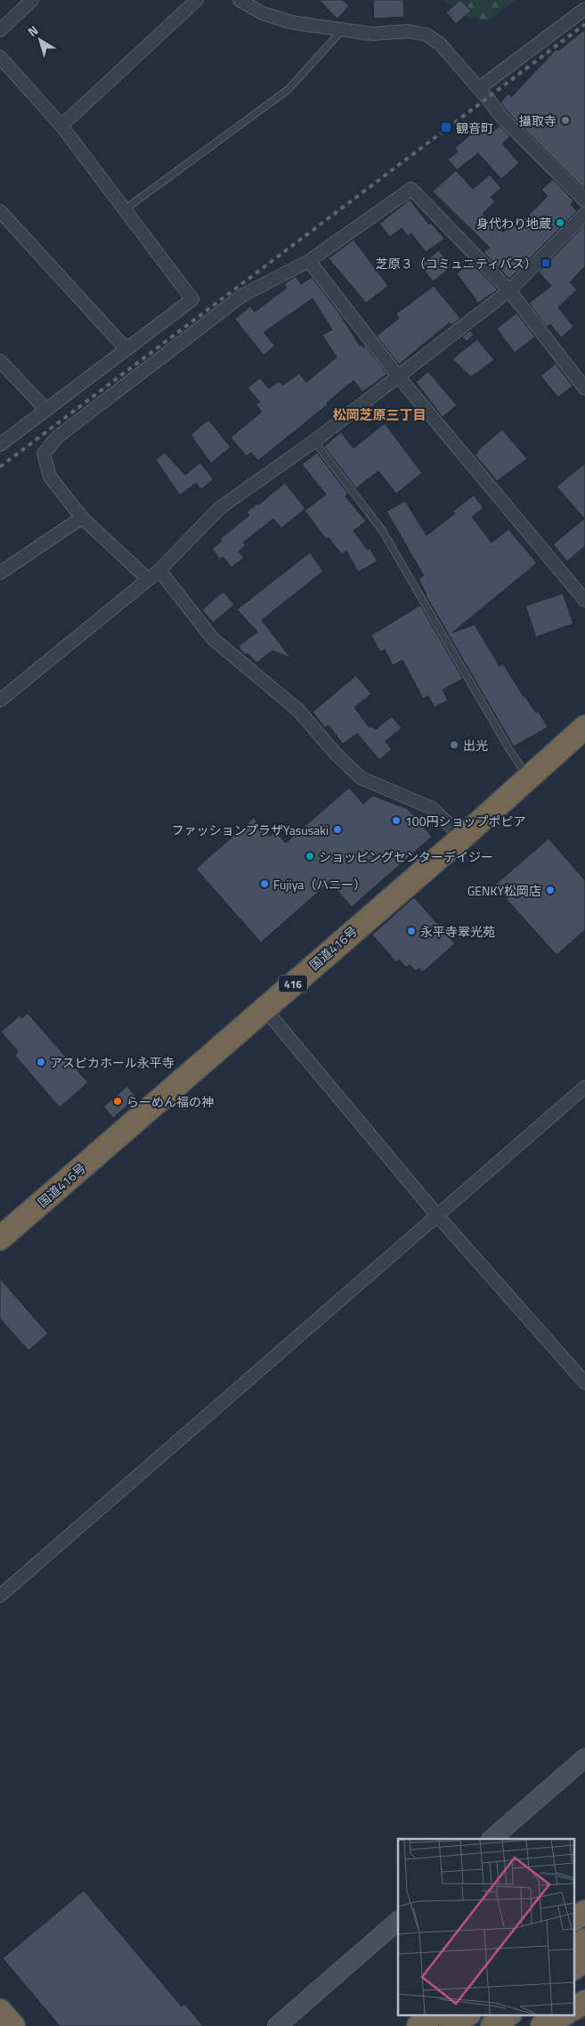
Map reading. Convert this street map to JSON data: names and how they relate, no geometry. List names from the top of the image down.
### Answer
{
  "streets": {
    "highway": ["国道416号", "416"]
  },
  "districts": ["松岡芝原三丁目"],
  "places": {
    "other": [
      "攝取寺",
      "身代わり地蔵",
      "出光",
      "100円ショップポピア",
      "ファッションプラザYasusaki",
      "ショッピングセンターデイジー",
      "Fujiya（ハニー）",
      "GENKY松岡店",
      "永平寺翠光苑",
      "アスピカホール永平寺",
      "らーめん福の神"
    ],
    "transit": ["観音町", "芝原３（コミュニティバス）"]
  },
  "north": "top left"
}
